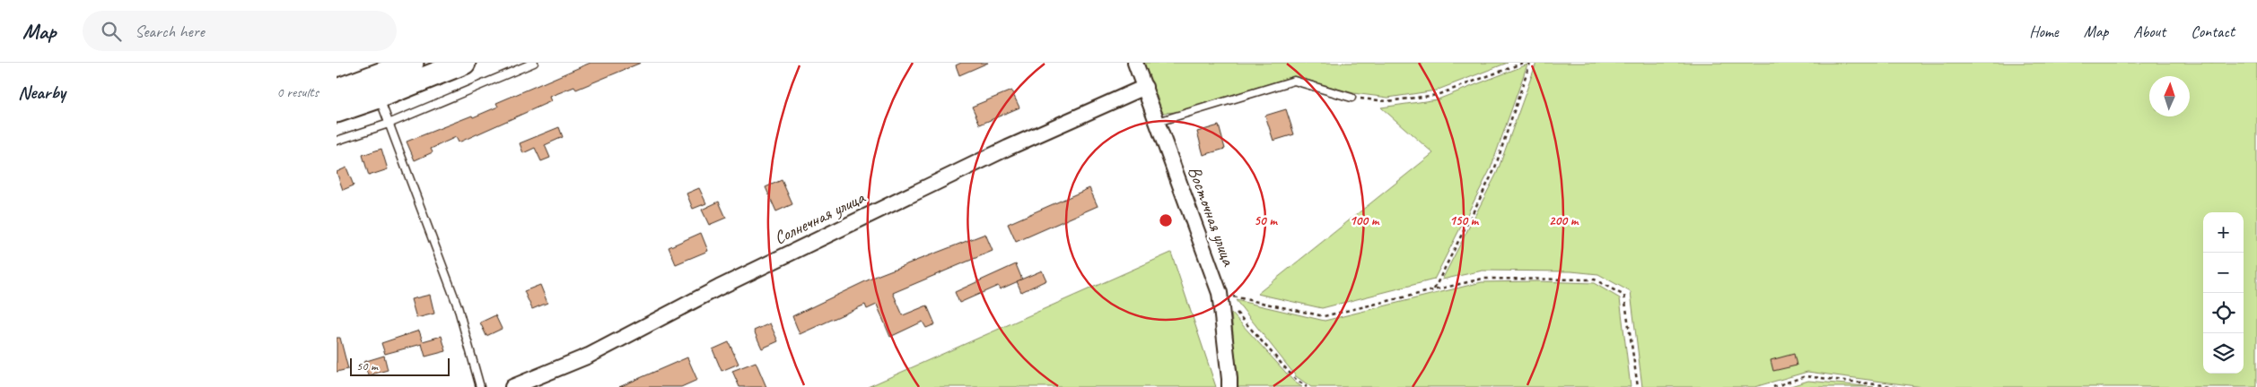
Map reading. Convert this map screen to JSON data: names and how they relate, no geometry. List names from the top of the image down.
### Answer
{
  "streets": {
    "street": ["Восточная улица", "Солнечная улица"]
  },
  "crossings": [
    ["Восточная улица", "Солнечная улица"]
  ],
  "scale_bar": "50 m",
  "north": "top",
  "page": {
    "header": "Map",
    "search": "Search here",
    "nav": [
      "Home",
      "Map",
      "About",
      "Contact"
    ],
    "heading": ["Nearby", "0 results"],
    "map_buttons": ["+", "−"],
    "scale": "50 m"
  },
  "rings": [
    "50 m",
    "100 m",
    "150 m",
    "200 m"
  ]
}
